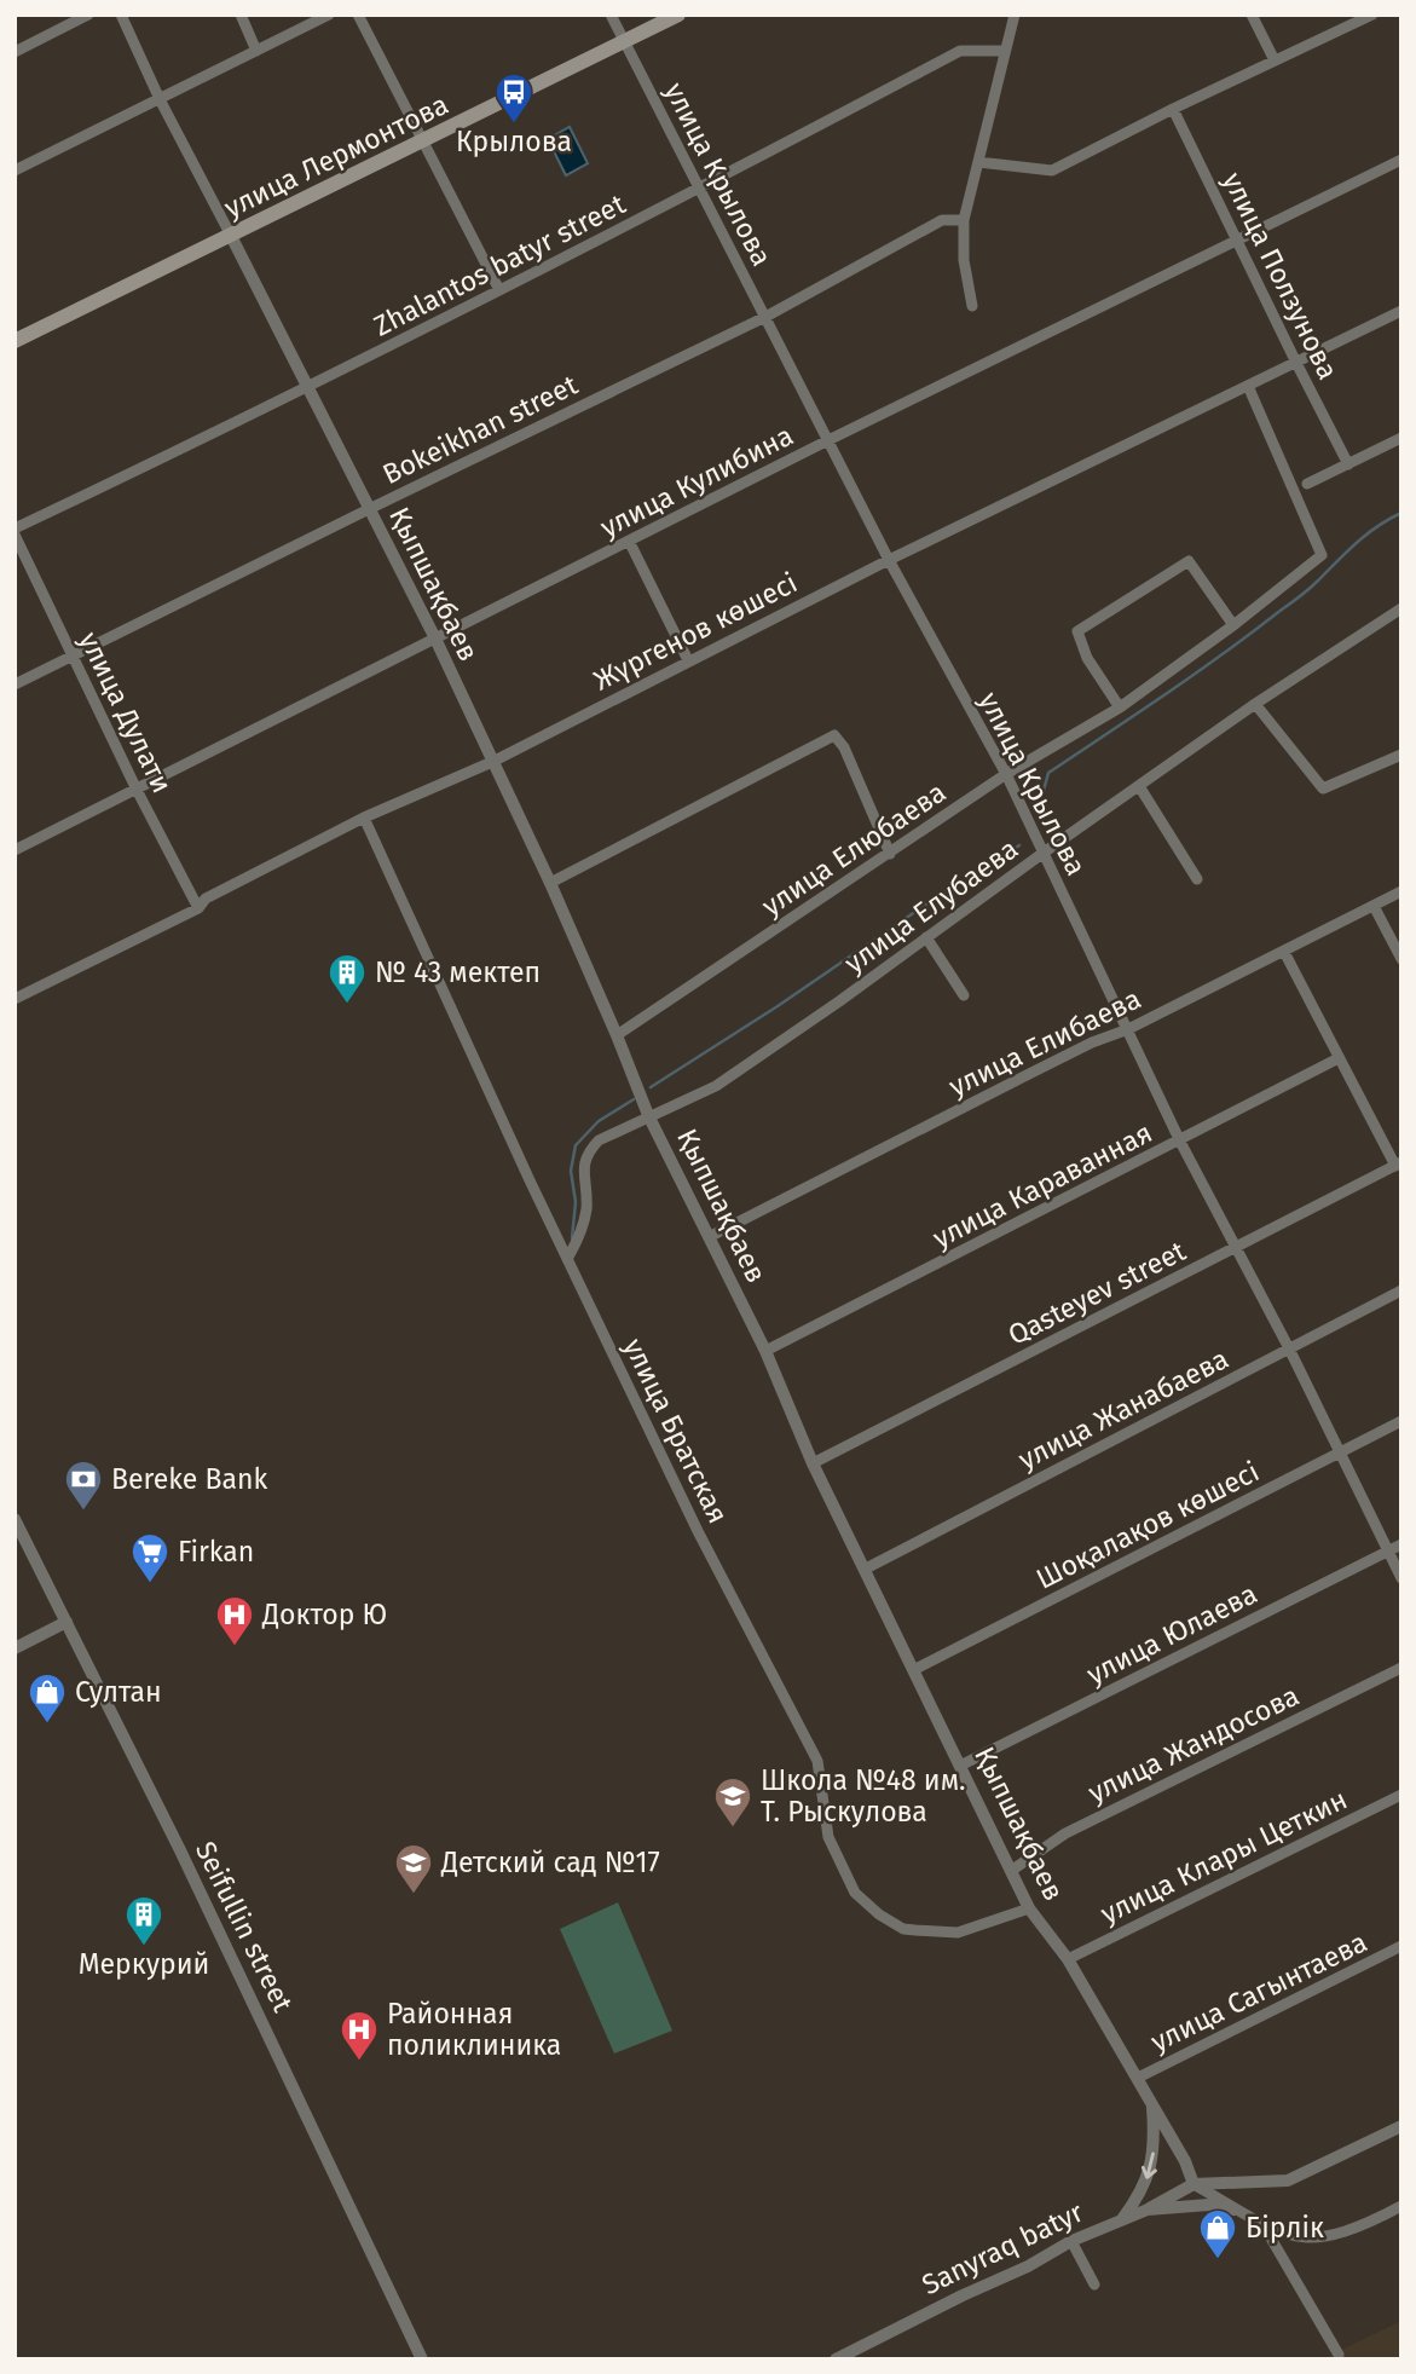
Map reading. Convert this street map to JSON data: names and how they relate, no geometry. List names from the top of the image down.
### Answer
{
  "streets": {
    "main road": ["улица Лермонтова"],
    "street": [
      "улица Крылова",
      "Zhalantos batyr street",
      "улица Ползунова",
      "Bokeikhan street",
      "улица Кулибина",
      "Қыпшақбаев",
      "Жүргенов көшесі",
      "улица Дулати",
      "улица Елюбаева",
      "улица Елубаева",
      "улица Елибаева",
      "улица Караванная",
      "Qasteyev street",
      "улица Жанабаева",
      "улица Братская",
      "Шоқалақов көшесі",
      "улица Юлаева",
      "улица Жандосова",
      "улица Клары Цеткин",
      "Seifullin street",
      "улица Сагынтаева",
      "Sanyraq batyr"
    ]
  },
  "crossings": [
    ["улица Лермонтова", "улица Крылова"],
    ["улица Лермонтова", "Қыпшақбаев"],
    ["улица Крылова", "Zhalantos batyr street"],
    ["улица Крылова", "Bokeikhan street"],
    ["улица Крылова", "улица Кулибина"],
    ["улица Крылова", "Жүргенов көшесі"],
    ["улица Крылова", "улица Елюбаева"],
    ["улица Крылова", "улица Елубаева"],
    ["улица Крылова", "улица Елибаева"],
    ["улица Крылова", "улица Караванная"],
    ["улица Крылова", "Qasteyev street"],
    ["улица Крылова", "улица Жанабаева"],
    ["улица Крылова", "Шоқалақов көшесі"],
    ["улица Крылова", "улица Юлаева"],
    ["Zhalantos batyr street", "Қыпшақбаев"],
    ["Zhalantos batyr street", "улица Дулати"],
    ["улица Ползунова", "улица Кулибина"],
    ["улица Ползунова", "Жүргенов көшесі"],
    ["Bokeikhan street", "Қыпшақбаев"],
    ["Bokeikhan street", "улица Дулати"],
    ["улица Кулибина", "Қыпшақбаев"],
    ["улица Кулибина", "улица Дулати"],
    ["Қыпшақбаев", "Жүргенов көшесі"],
    ["Қыпшақбаев", "улица Елюбаева"],
    ["Қыпшақбаев", "улица Елубаева"],
    ["Қыпшақбаев", "улица Елибаева"],
    ["Қыпшақбаев", "улица Караванная"],
    ["Қыпшақбаев", "Qasteyev street"],
    ["Қыпшақбаев", "улица Жанабаева"],
    ["Қыпшақбаев", "улица Братская"],
    ["Қыпшақбаев", "Шоқалақов көшесі"],
    ["Қыпшақбаев", "улица Юлаева"],
    ["Қыпшақбаев", "улица Жандосова"],
    ["Қыпшақбаев", "улица Клары Цеткин"],
    ["Қыпшақбаев", "улица Сагынтаева"],
    ["Қыпшақбаев", "Sanyraq batyr"],
    ["Жүргенов көшесі", "улица Дулати"],
    ["Жүргенов көшесі", "улица Елюбаева"],
    ["Жүргенов көшесі", "улица Братская"],
    ["улица Елубаева", "улица Братская"]
  ],
  "places": {
    "bus stop": ["Крылова"],
    "building": ["№ 43 мектеп", "Меркурий"],
    "bank": ["Bereke Bank"],
    "supermarket": ["Firkan"],
    "hospital": ["Доктор Ю", "Районная поликлиника"],
    "shop": ["Султан", "Бірлік"],
    "school or university": ["Школа №48 им. Т. Рыскулова", "Детский сад №17"]
  }
}
